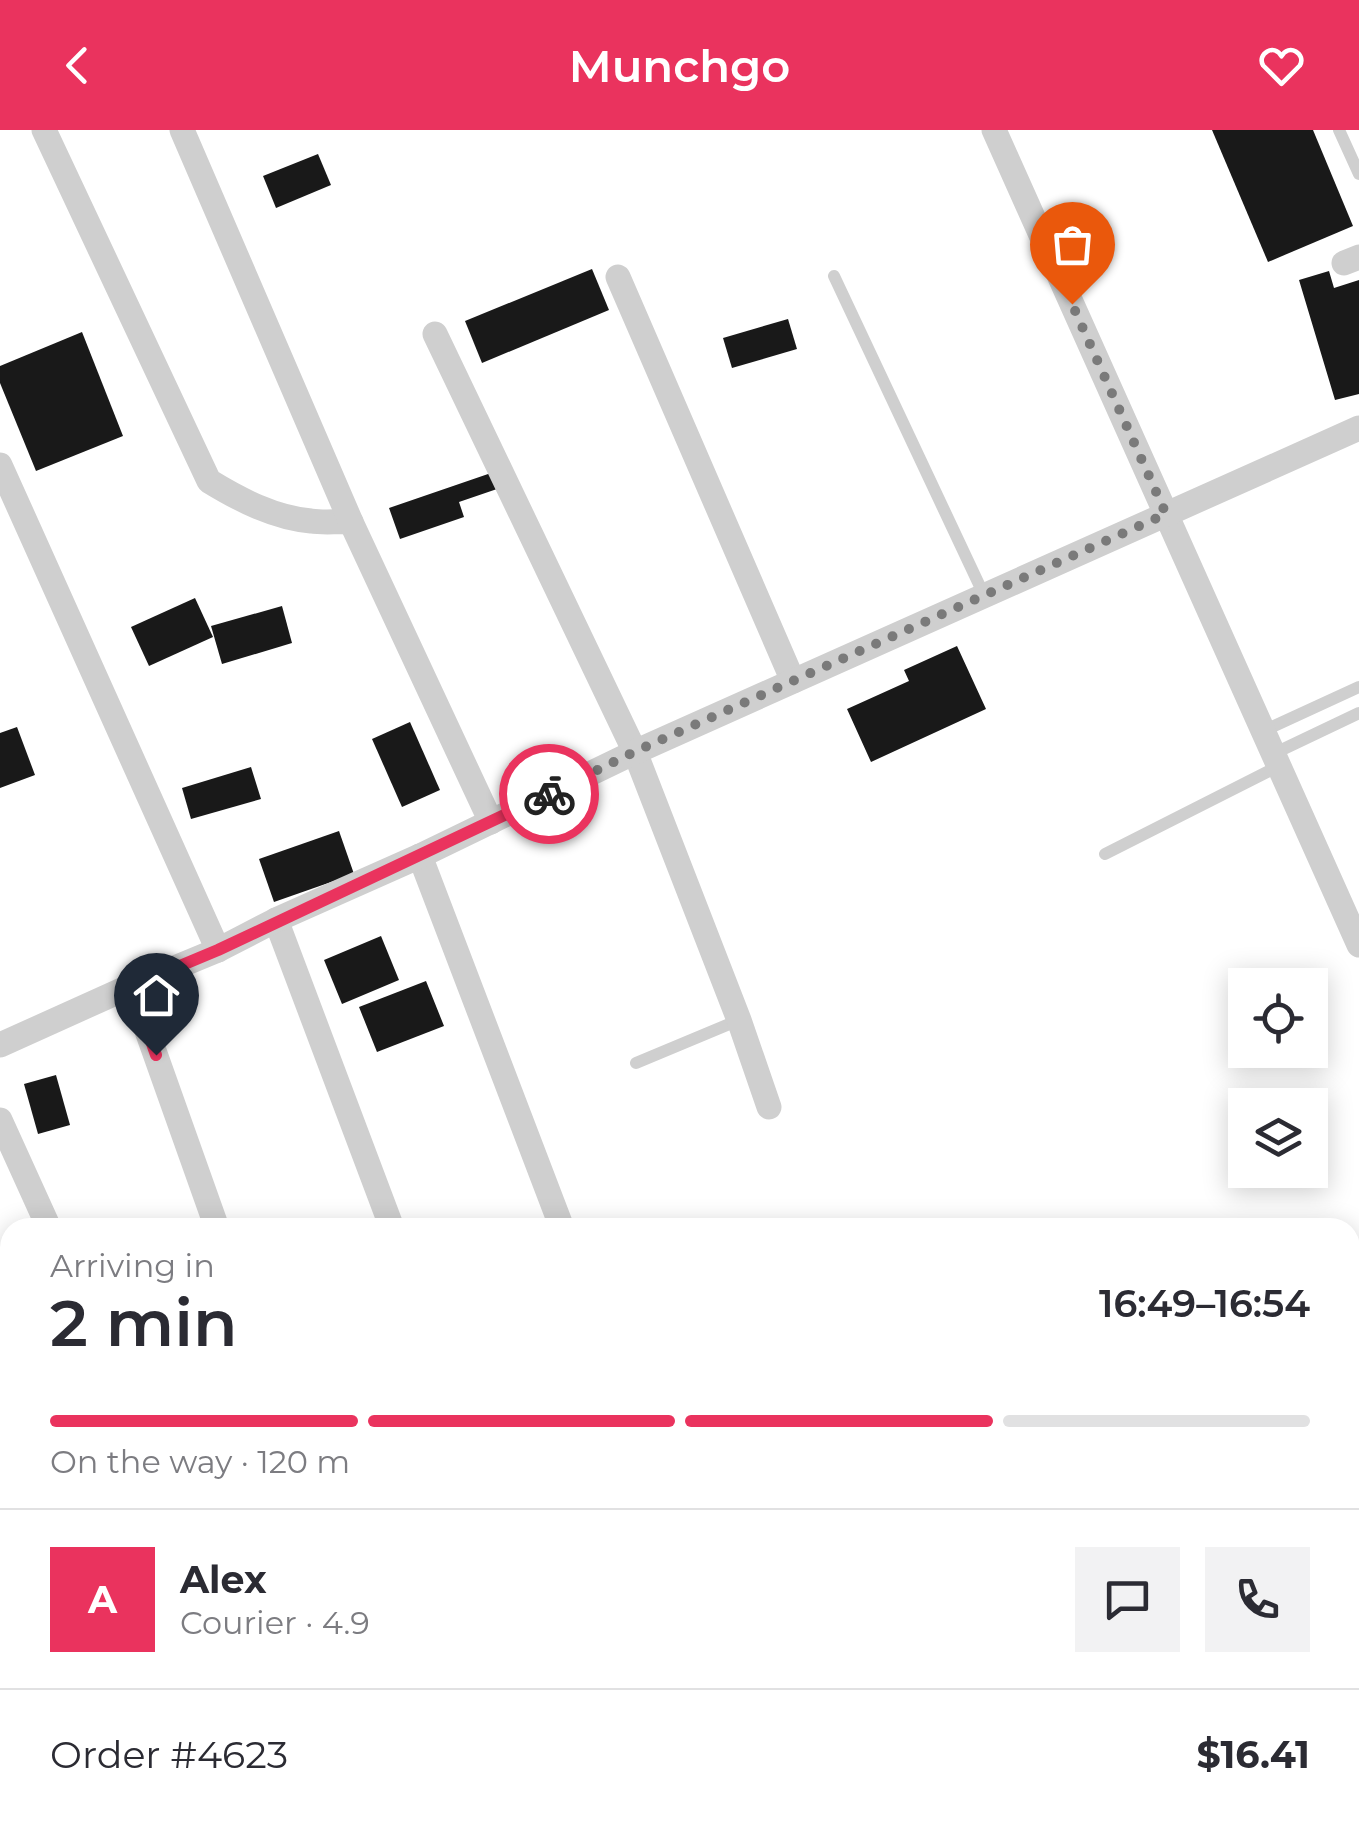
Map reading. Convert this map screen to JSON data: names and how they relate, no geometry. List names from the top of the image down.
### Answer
{
  "page": {
    "header": "Munchgo",
    "heading": ["2 min", "Arriving in", "16:49–16:54"],
    "panel": [
      "Alex",
      "Courier · 4.9",
      "Order #4623",
      "$16.41"
    ],
    "bar": "On the way · 120 m",
    "round": "A"
  }
}
